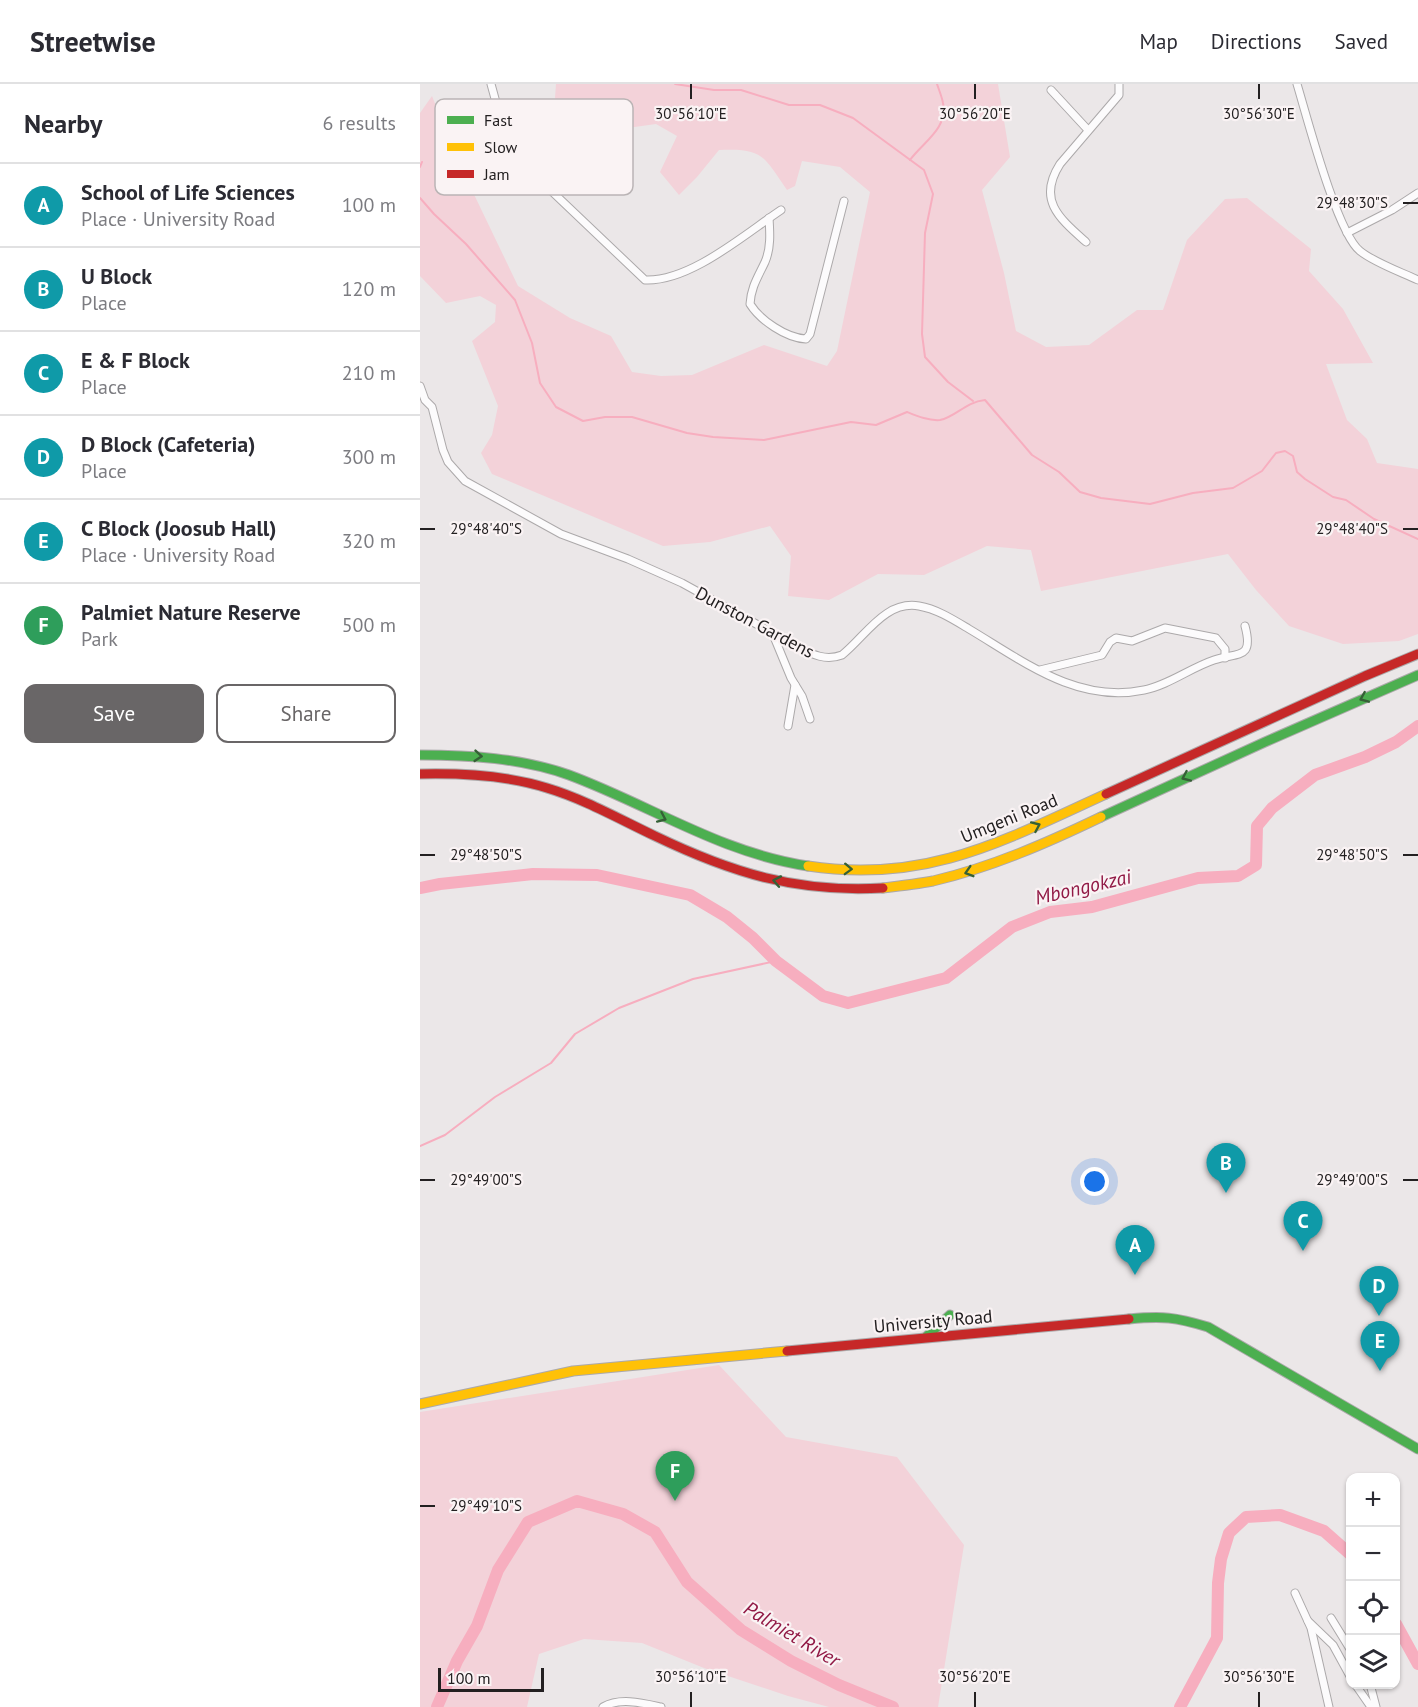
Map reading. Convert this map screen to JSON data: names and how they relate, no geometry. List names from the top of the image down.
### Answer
{
  "streets": {
    "main road": ["Umgeni Road", "University Road"],
    "street": ["Dunston Gardens"]
  },
  "water": ["Mbongokzai", "Palmiet River"],
  "legend": ["Fast", "Slow", "Jam"],
  "scale_bar": "100 m",
  "page": {
    "header": "Streetwise",
    "nav": ["Map", "Directions", "Saved"],
    "heading": ["Nearby", "6 results"],
    "list": [
      {
        "mark": "A",
        "name": "School of Life Sciences",
        "note": "Place · University Road",
        "value": "100 m"
      },
      {
        "mark": "B",
        "name": "U Block",
        "note": "Place",
        "value": "120 m"
      },
      {
        "mark": "C",
        "name": "E & F Block",
        "note": "Place",
        "value": "210 m"
      },
      {
        "mark": "D",
        "name": "D Block (Cafeteria)",
        "note": "Place",
        "value": "300 m"
      },
      {
        "mark": "E",
        "name": "C Block (Joosub Hall)",
        "note": "Place · University Road",
        "value": "320 m"
      },
      {
        "mark": "F",
        "name": "Palmiet Nature Reserve",
        "note": "Park",
        "value": "500 m"
      }
    ],
    "buttons": ["Save", "Share"],
    "pins": [
      "B",
      "C",
      "A",
      "D",
      "E",
      "F"
    ],
    "map_buttons": ["+", "−"],
    "scale": "100 m"
  },
  "coordinates": [
    "30°56'10\"E",
    "30°56'20\"E",
    "30°56'30\"E",
    "29°48'30\"S",
    "29°48'40\"S",
    "29°48'50\"S",
    "29°49'00\"S",
    "29°49'10\"S"
  ]
}
